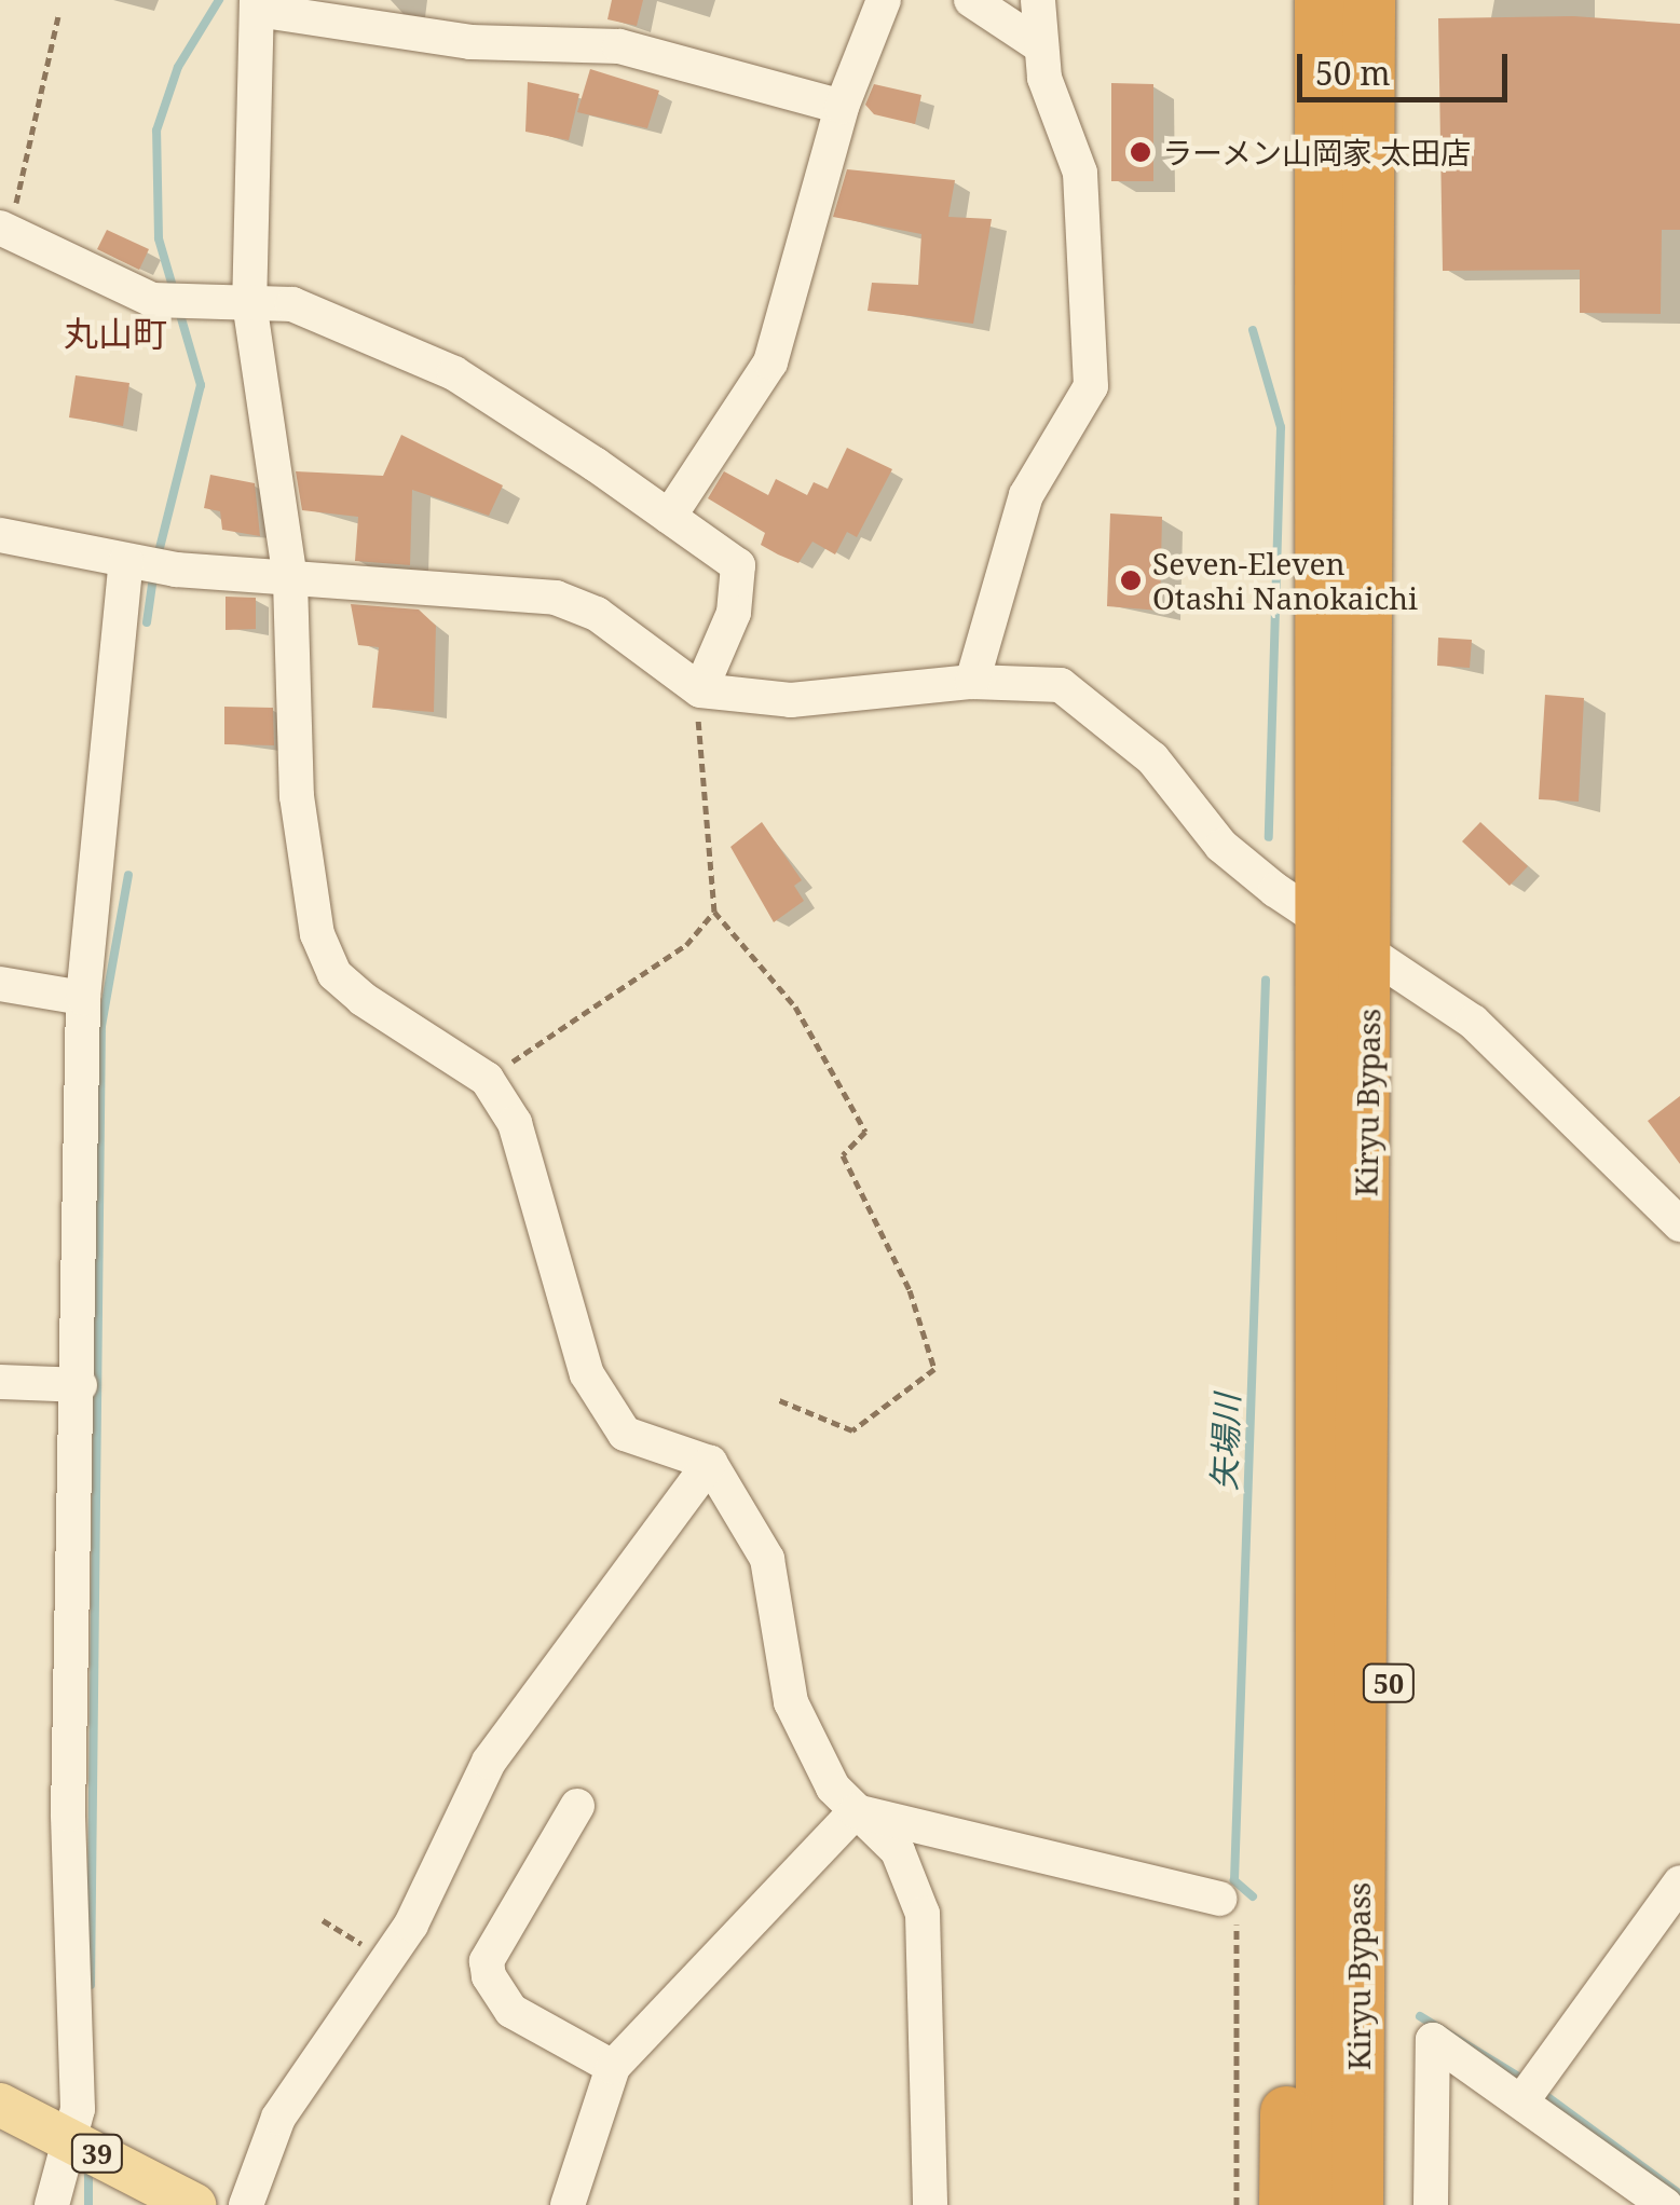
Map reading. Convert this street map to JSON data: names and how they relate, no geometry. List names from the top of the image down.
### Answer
{
  "streets": {
    "highway": ["Kiryu Bypass", "50"],
    "main road": ["39"]
  },
  "crossings": [
    ["Kiryu Bypass", "50"]
  ],
  "districts": ["丸山町"],
  "water": ["矢場川"],
  "places": ["ラーメン山岡家 太田店", "Seven-Eleven Otashi Nanokaichi"],
  "scale_bar": "50 m"
}
